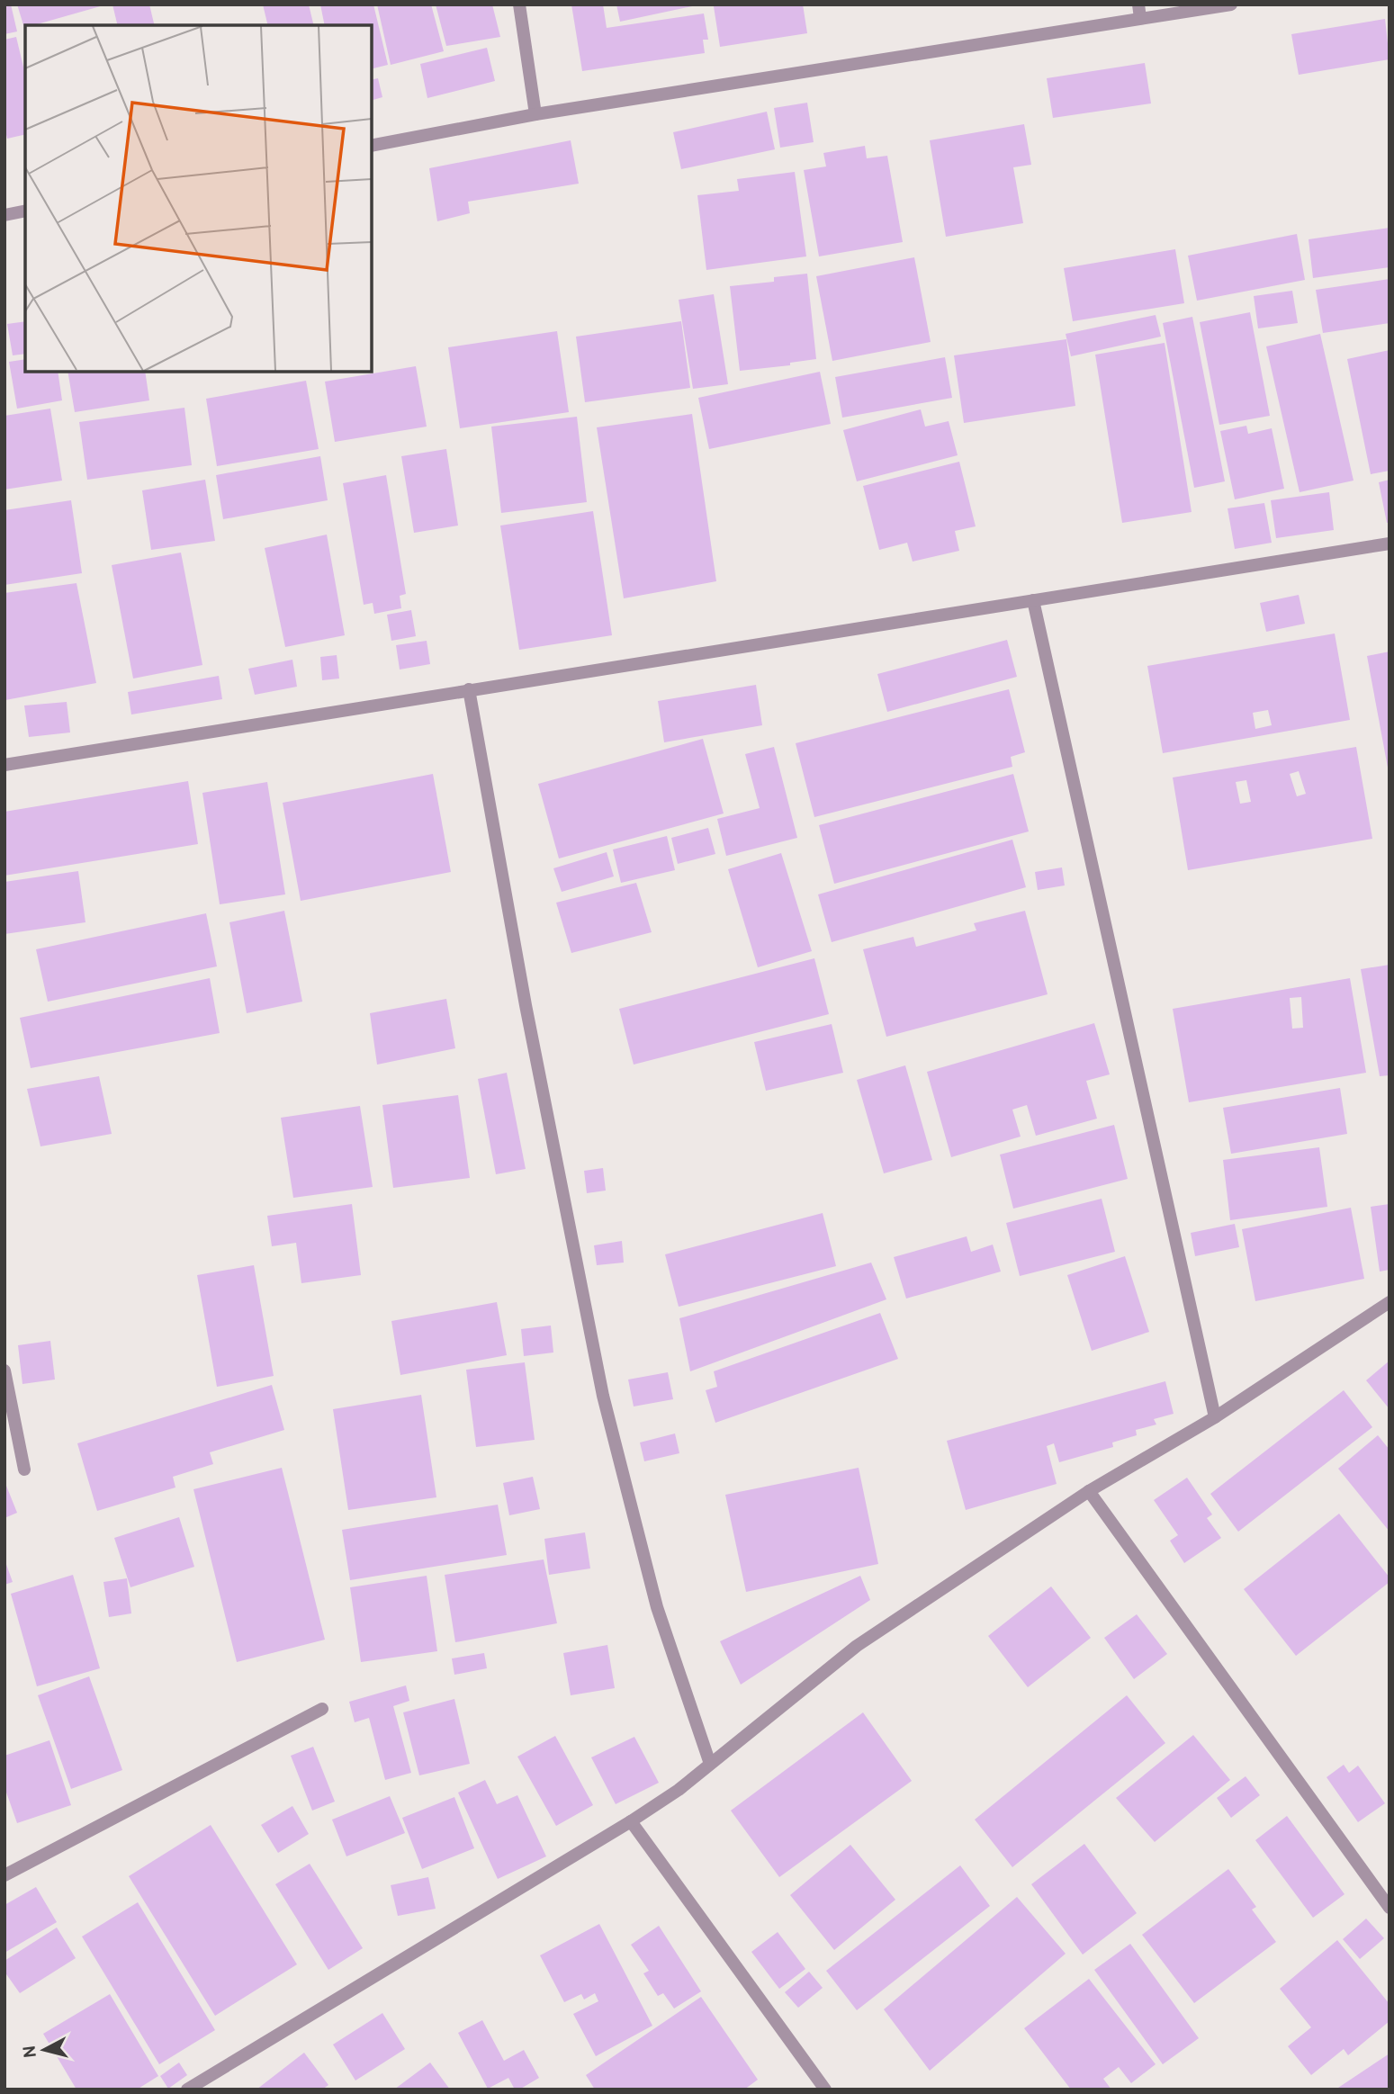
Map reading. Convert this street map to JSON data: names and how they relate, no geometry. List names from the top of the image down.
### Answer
{
  "north": "left"
}
